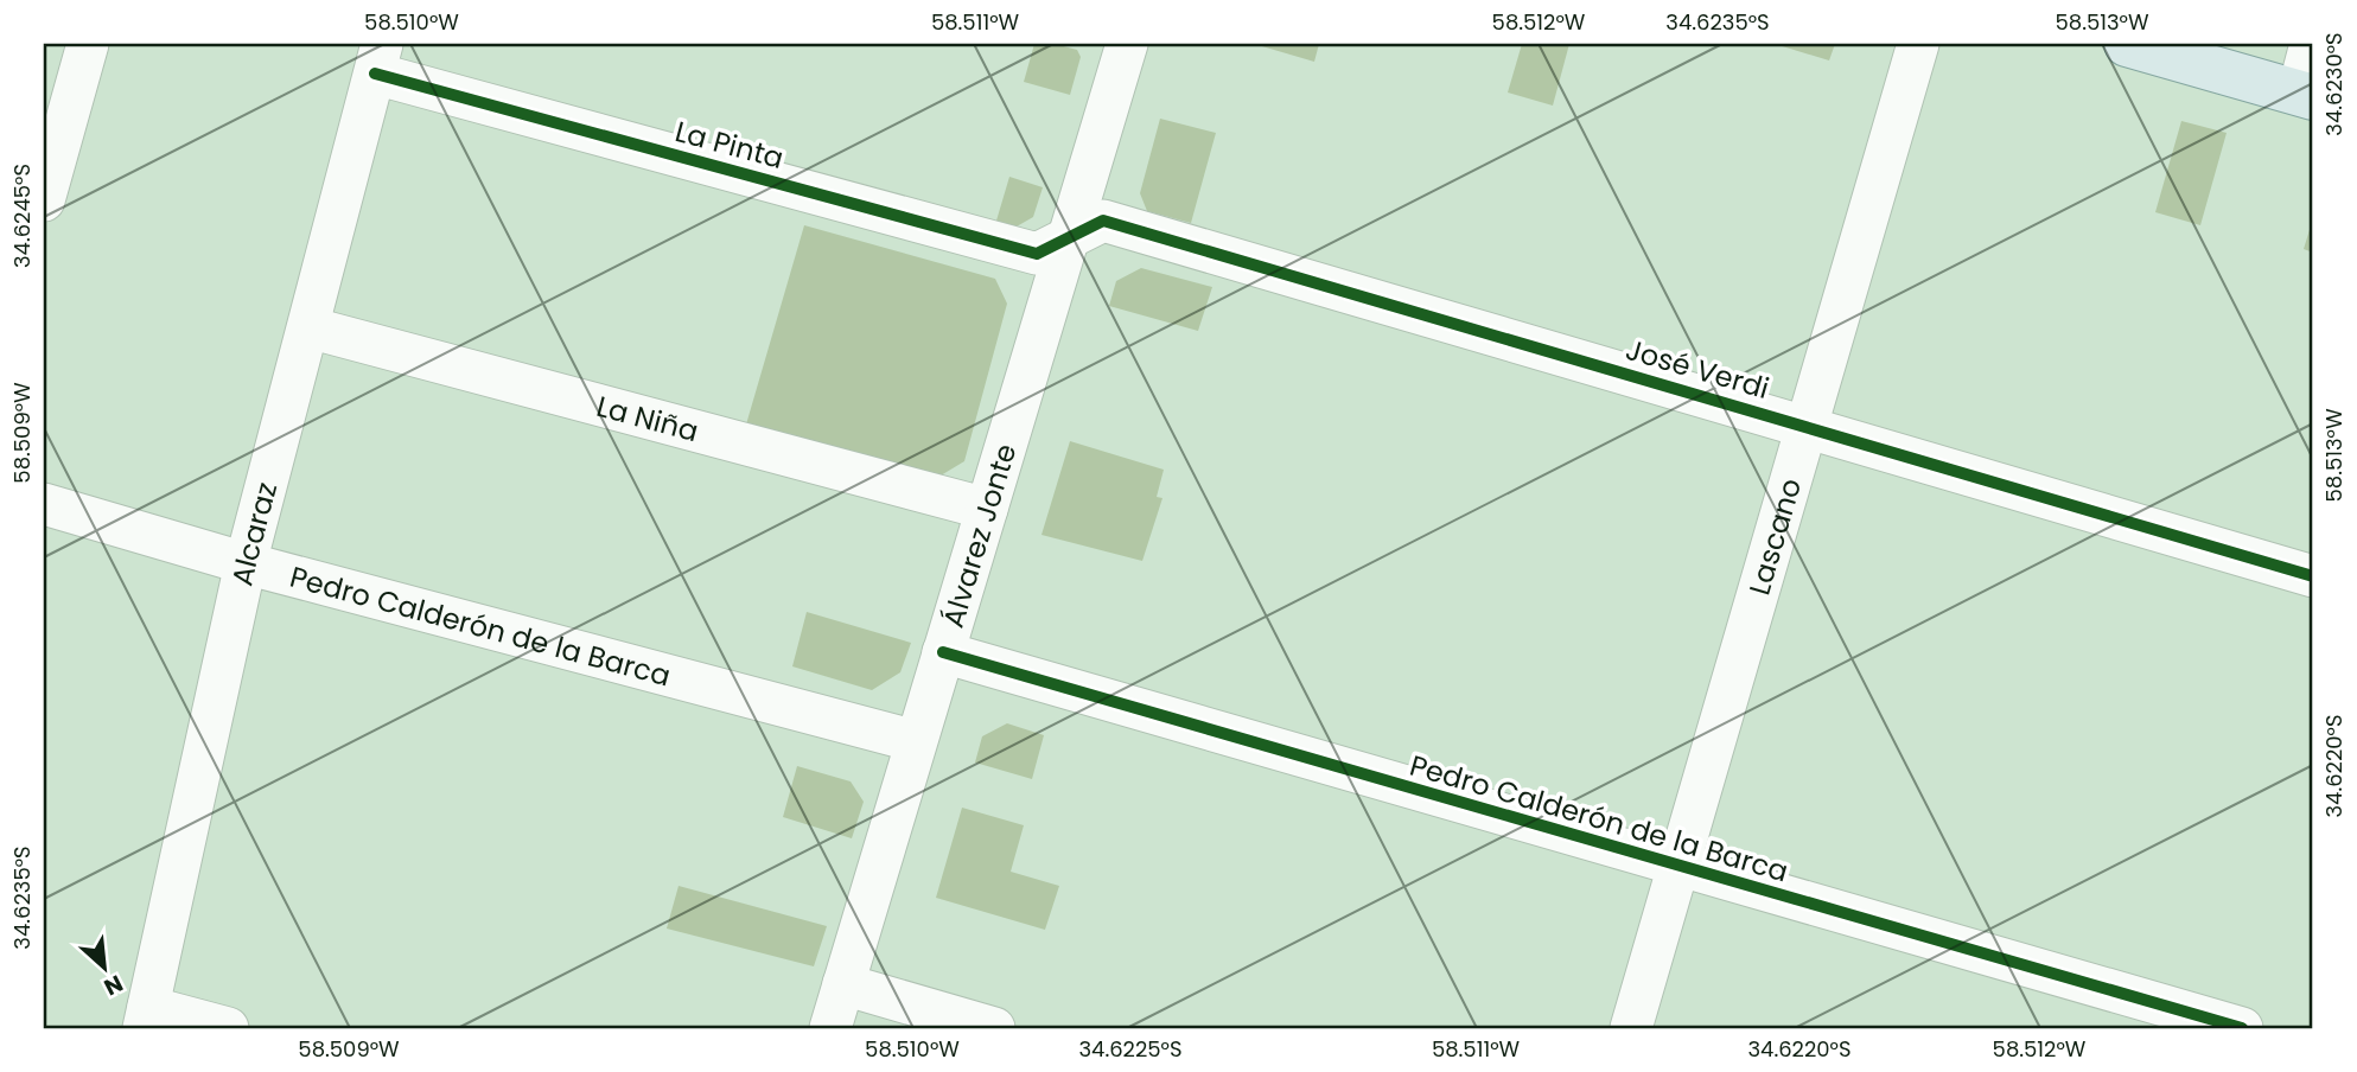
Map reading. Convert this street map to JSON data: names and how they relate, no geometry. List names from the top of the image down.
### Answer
{
  "streets": {
    "street": [
      "La Pinta",
      "José Verdi",
      "La Niña",
      "Alcaraz",
      "Álvarez Jonte",
      "Lascano",
      "Pedro Calderón de la Barca"
    ]
  },
  "crossings": [
    ["La Pinta", "José Verdi"],
    ["La Pinta", "Alcaraz"],
    ["La Pinta", "Álvarez Jonte"],
    ["José Verdi", "Álvarez Jonte"],
    ["José Verdi", "Lascano"],
    ["La Niña", "Alcaraz"],
    ["La Niña", "Álvarez Jonte"],
    ["Alcaraz", "Pedro Calderón de la Barca"],
    ["Álvarez Jonte", "Pedro Calderón de la Barca"],
    ["Lascano", "Pedro Calderón de la Barca"]
  ],
  "north": "bottom right",
  "coordinates": [
    "58.510°W",
    "58.511°W",
    "58.512°W",
    "34.6235°S",
    "58.513°W",
    "34.6230°S",
    "34.6245°S",
    "58.509°W",
    "34.6220°S",
    "34.6225°S"
  ]
}
